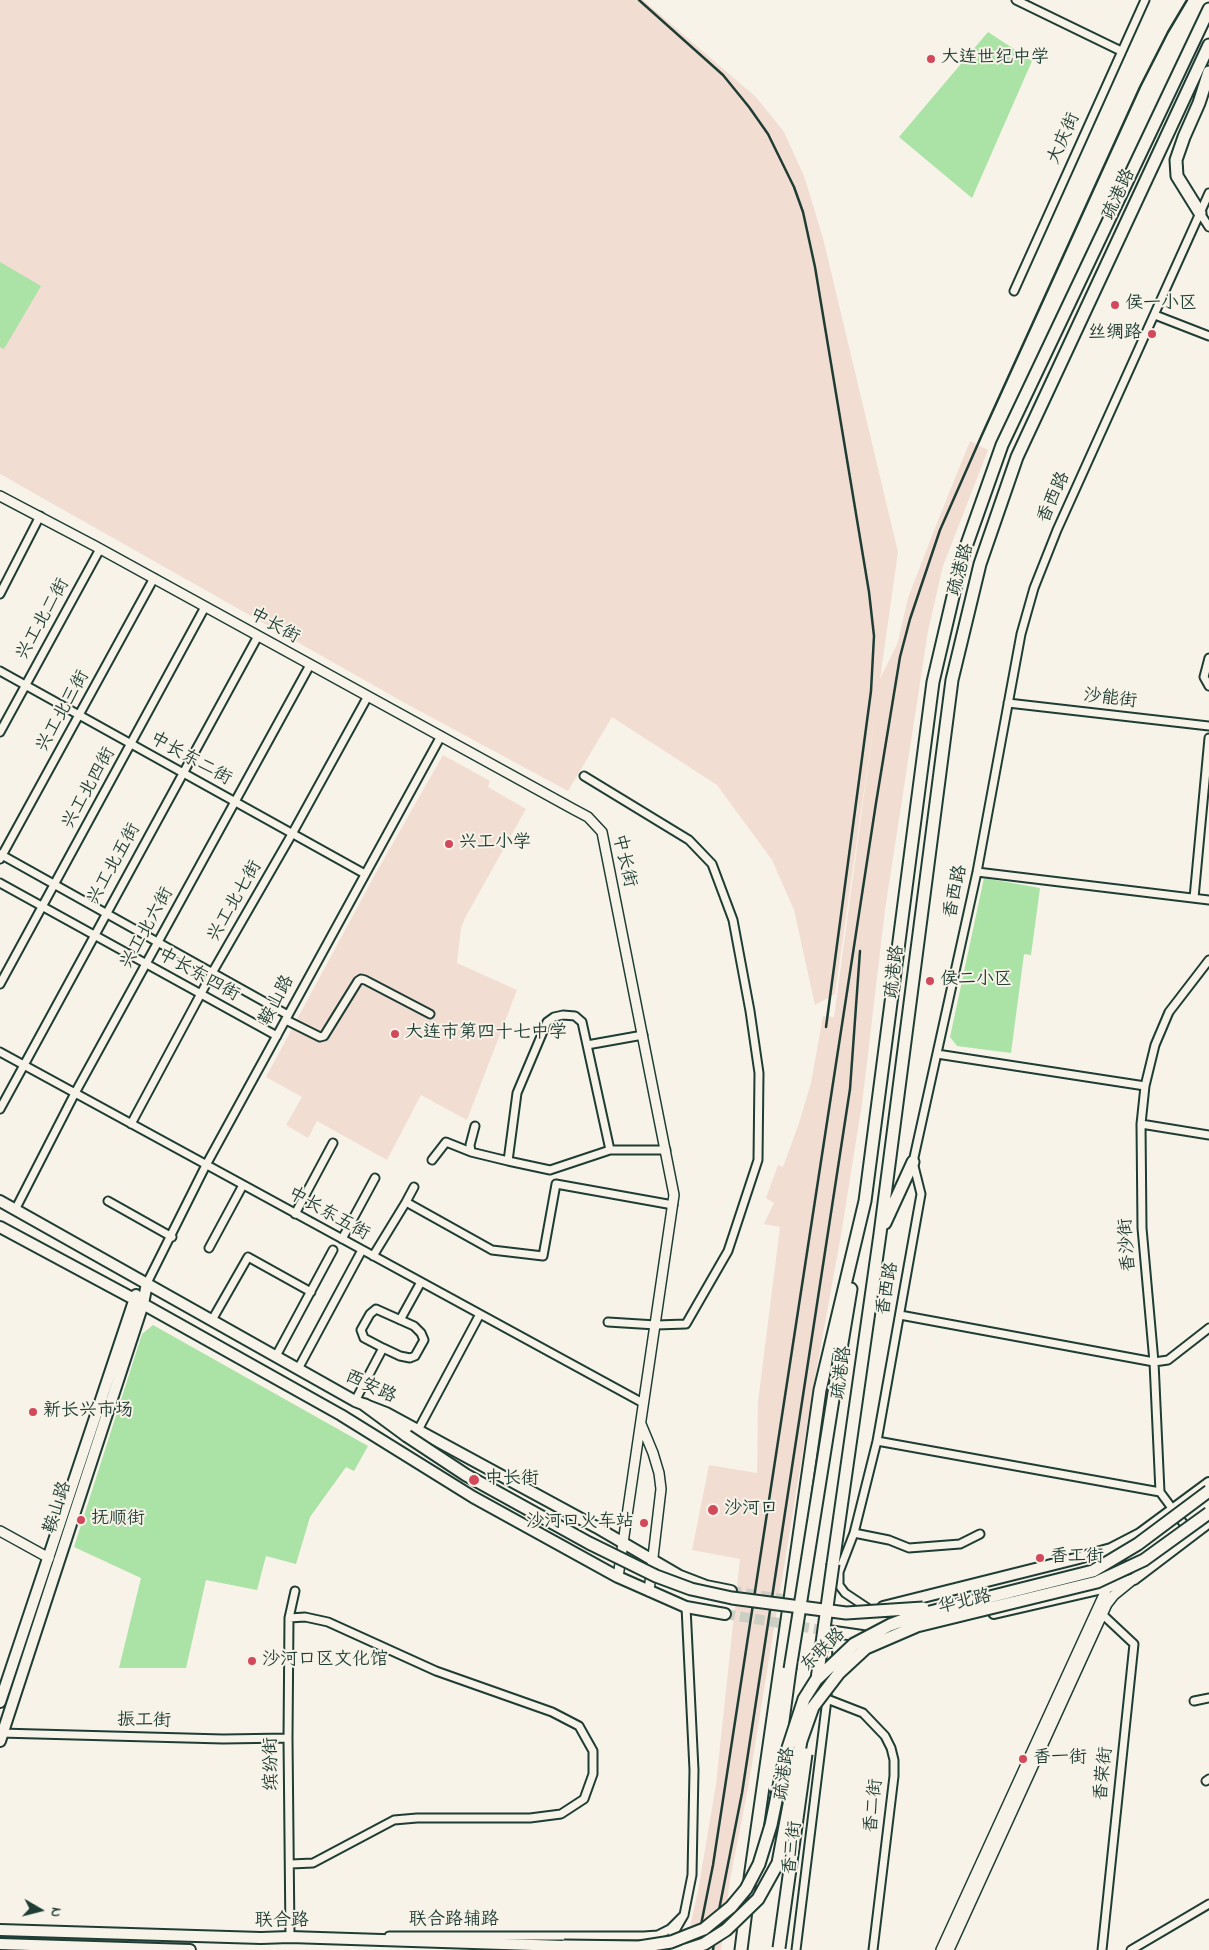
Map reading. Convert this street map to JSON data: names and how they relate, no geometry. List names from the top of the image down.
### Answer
{
  "streets": {
    "highway": ["疏港路", "东联路"],
    "main road": [
      "鞍山路",
      "西安路",
      "华北路",
      "联合路"
    ],
    "street": [
      "大庆街",
      "香西路",
      "兴工北二街",
      "中长街",
      "沙能街",
      "兴工北三街",
      "中长东二街",
      "兴工北四街",
      "兴工北五街",
      "兴工北七街",
      "兴工北六街",
      "中长东四街",
      "中长东五街",
      "香沙街",
      "振工街",
      "缤纷街",
      "香荣街",
      "香二街",
      "香三街",
      "联合路辅路"
    ]
  },
  "crossings": [
    ["香西路", "沙能街"],
    ["兴工北二街", "中长街"],
    ["兴工北二街", "中长东二街"],
    ["中长街", "兴工北三街"],
    ["中长街", "兴工北四街"],
    ["中长街", "兴工北五街"],
    ["中长街", "兴工北七街"],
    ["中长街", "兴工北六街"],
    ["中长街", "鞍山路"],
    ["中长街", "中长东五街"],
    ["中长街", "西安路"],
    ["兴工北三街", "中长东二街"],
    ["兴工北三街", "中长东四街"],
    ["中长东二街", "兴工北四街"],
    ["中长东二街", "兴工北五街"],
    ["中长东二街", "兴工北七街"],
    ["中长东二街", "兴工北六街"],
    ["中长东二街", "鞍山路"],
    ["兴工北四街", "中长东四街"],
    ["兴工北五街", "中长东四街"],
    ["兴工北五街", "中长东五街"],
    ["兴工北七街", "中长东四街"],
    ["兴工北七街", "中长东五街"],
    ["兴工北六街", "中长东四街"],
    ["兴工北六街", "中长东五街"],
    ["兴工北六街", "西安路"],
    ["中长东四街", "鞍山路"],
    ["鞍山路", "中长东五街"],
    ["鞍山路", "西安路"],
    ["鞍山路", "振工街"],
    ["华北路", "香三街"],
    ["东联路", "联合路"],
    ["振工街", "缤纷街"],
    ["缤纷街", "联合路辅路"],
    ["缤纷街", "联合路"],
    ["香二街", "香三街"],
    ["联合路辅路", "联合路"]
  ],
  "places": [
    "大连世纪中学",
    "侯一小区",
    "丝绸路",
    "兴工小学",
    "侯二小区",
    "大连市第四十七中学",
    "新长兴市场",
    "中长街",
    "沙河口",
    "抚顺街",
    "沙河口火车站",
    "香工街",
    "沙河口区文化馆",
    "香一街"
  ],
  "north": "right"
}
